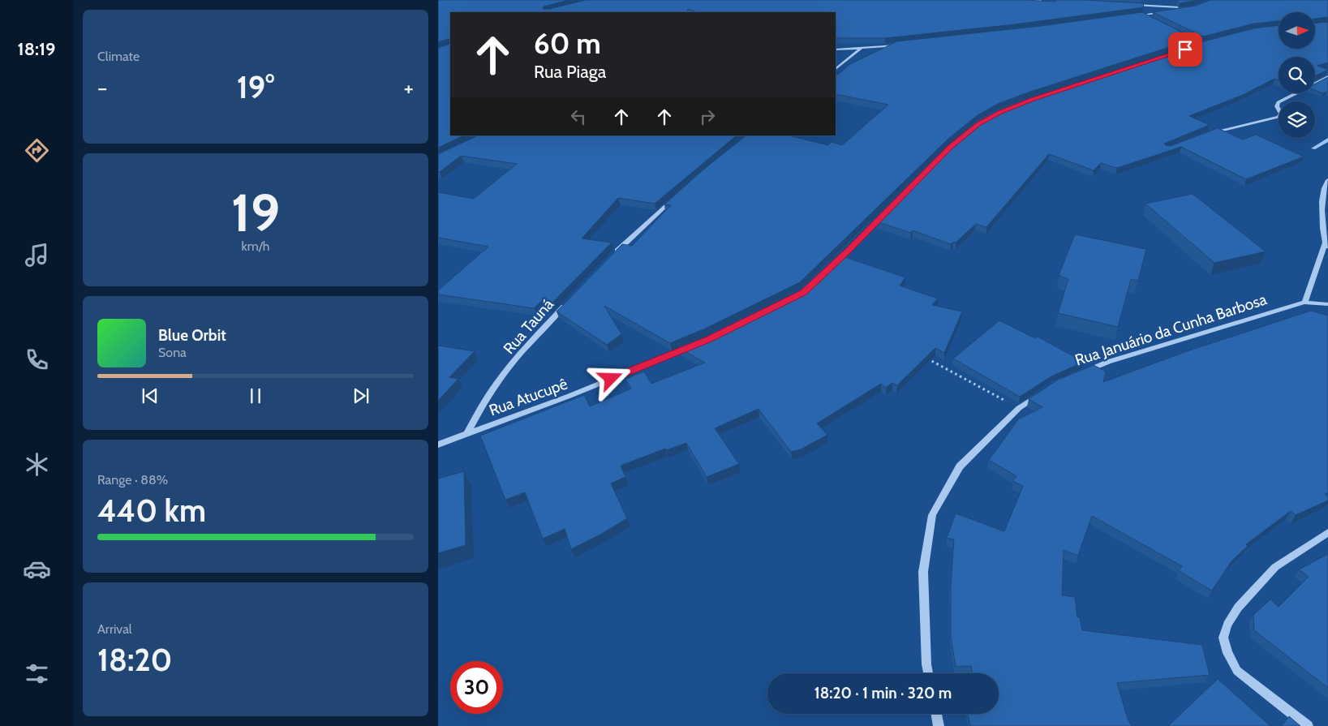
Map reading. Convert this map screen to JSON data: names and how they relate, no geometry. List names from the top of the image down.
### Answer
{
  "streets": {
    "street": ["Rua Tauná", "Rua Januário da Cunha Barbosa", "Rua Atucupê"]
  },
  "crossings": [
    ["Rua Tauná", "Rua Atucupê"]
  ],
  "north": "right",
  "page": {
    "tabs": "18:19",
    "tile": [
      "Climate",
      ["19", "km/h"],
      ["Range · 88%", "440 km"],
      ["Arrival", "18:20"]
    ],
    "turn": ["60 m", "Rua Piaga"],
    "heat": ["−", "19°", "+"],
    "song": ["Blue Orbit", "Sona"],
    "limit": "30",
    "trip": "18:20 · 1 min · 320 m"
  }
}
